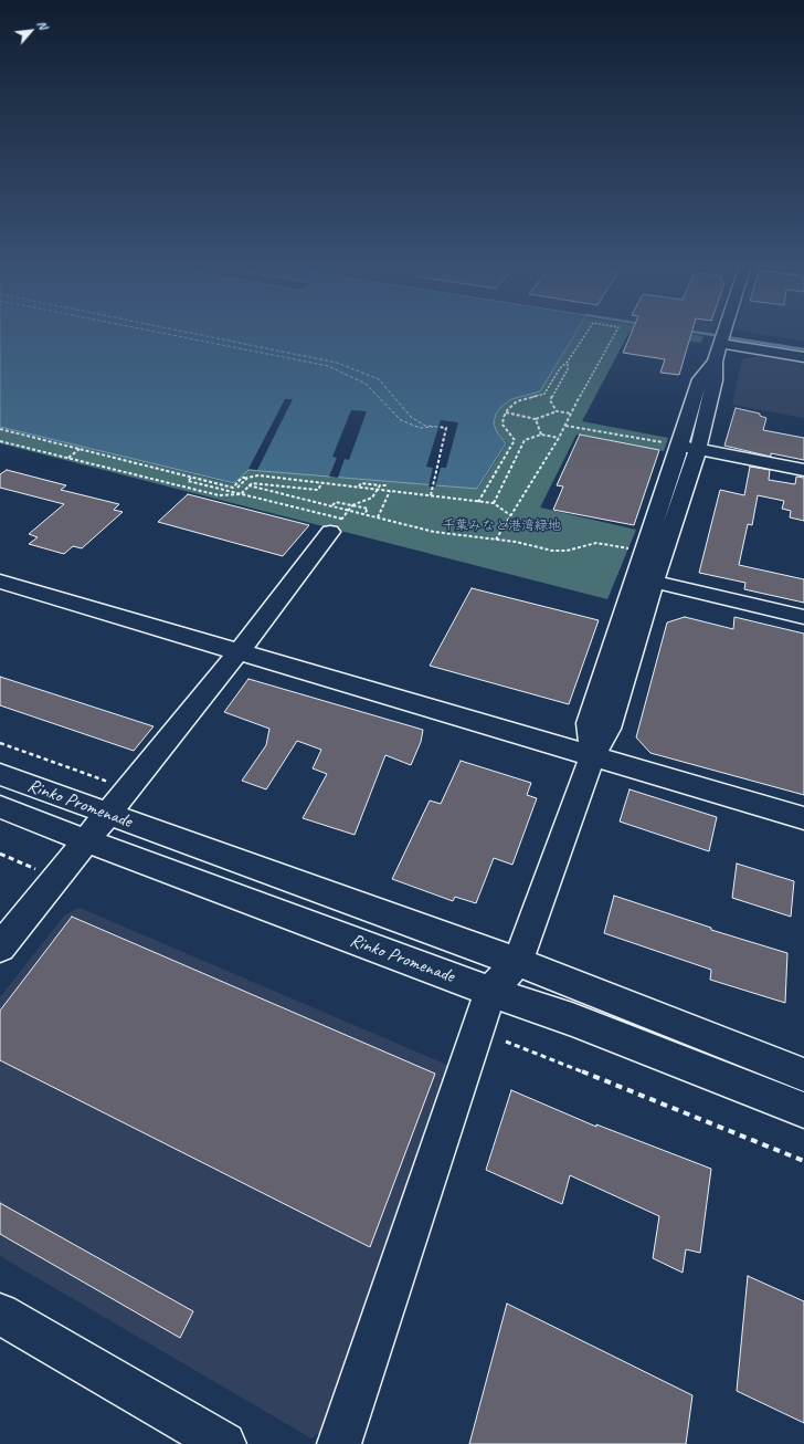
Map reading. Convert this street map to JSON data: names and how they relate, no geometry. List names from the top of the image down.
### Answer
{
  "streets": {
    "street": ["Rinko Promenade"]
  },
  "parks": ["千葉みなと港湾緑地"],
  "north": "top right"
}
